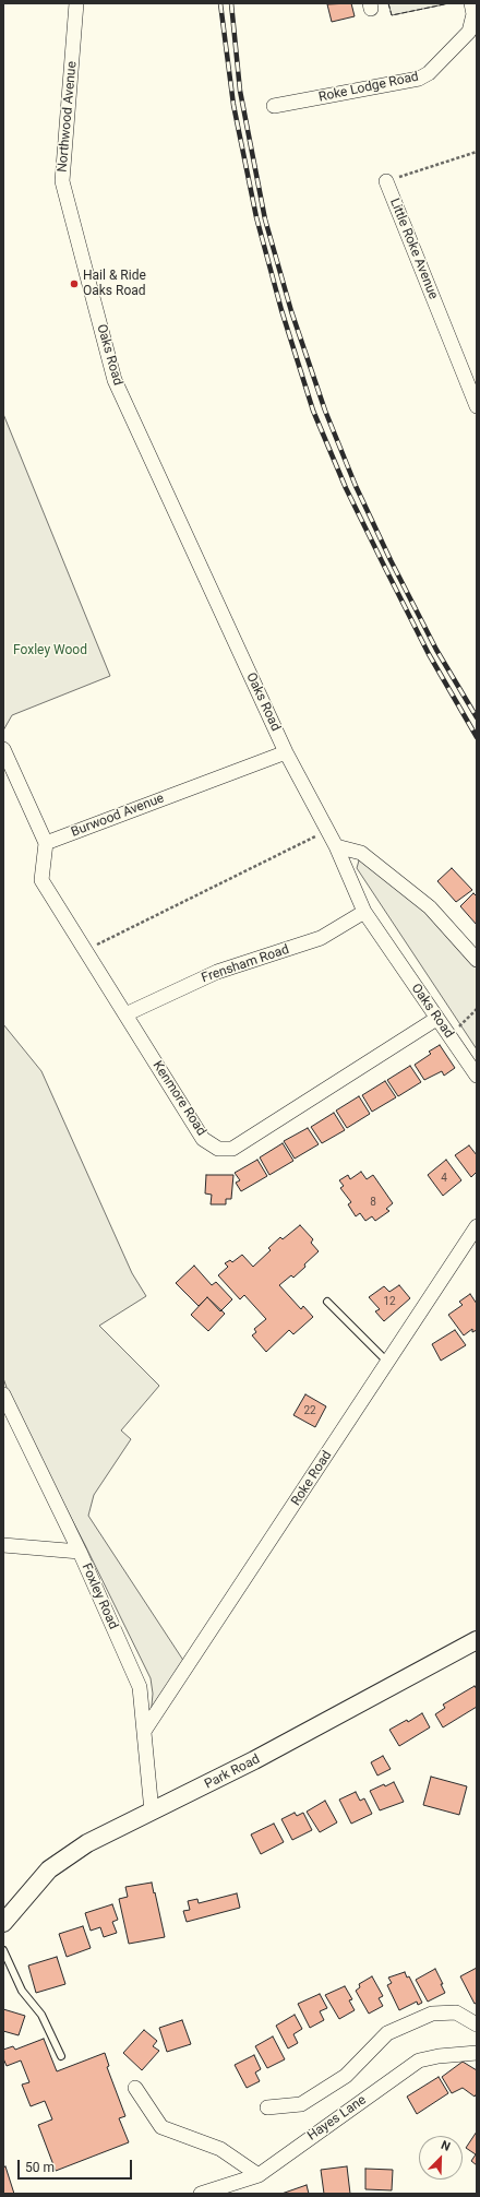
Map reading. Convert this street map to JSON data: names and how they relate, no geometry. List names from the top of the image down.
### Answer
{
  "streets": {
    "street": [
      "Roke Lodge Road",
      "Northwood Avenue",
      "Little Roke Avenue",
      "Oaks Road",
      "Burwood Avenue",
      "Frensham Road",
      "Kenmore Road",
      "Roke Road",
      "Foxley Road",
      "Park Road",
      "Hayes Lane"
    ]
  },
  "crossings": [
    ["Northwood Avenue", "Oaks Road"],
    ["Oaks Road", "Burwood Avenue"],
    ["Oaks Road", "Frensham Road"],
    ["Oaks Road", "Kenmore Road"],
    ["Burwood Avenue", "Kenmore Road"],
    ["Frensham Road", "Kenmore Road"],
    ["Roke Road", "Foxley Road"],
    ["Foxley Road", "Park Road"]
  ],
  "parks": ["Foxley Wood"],
  "places": ["Hail & Ride Oaks Road"],
  "house_numbers": [
    "4",
    "8",
    "12",
    "22"
  ],
  "scale_bar": "50 m",
  "north": "top right"
}
